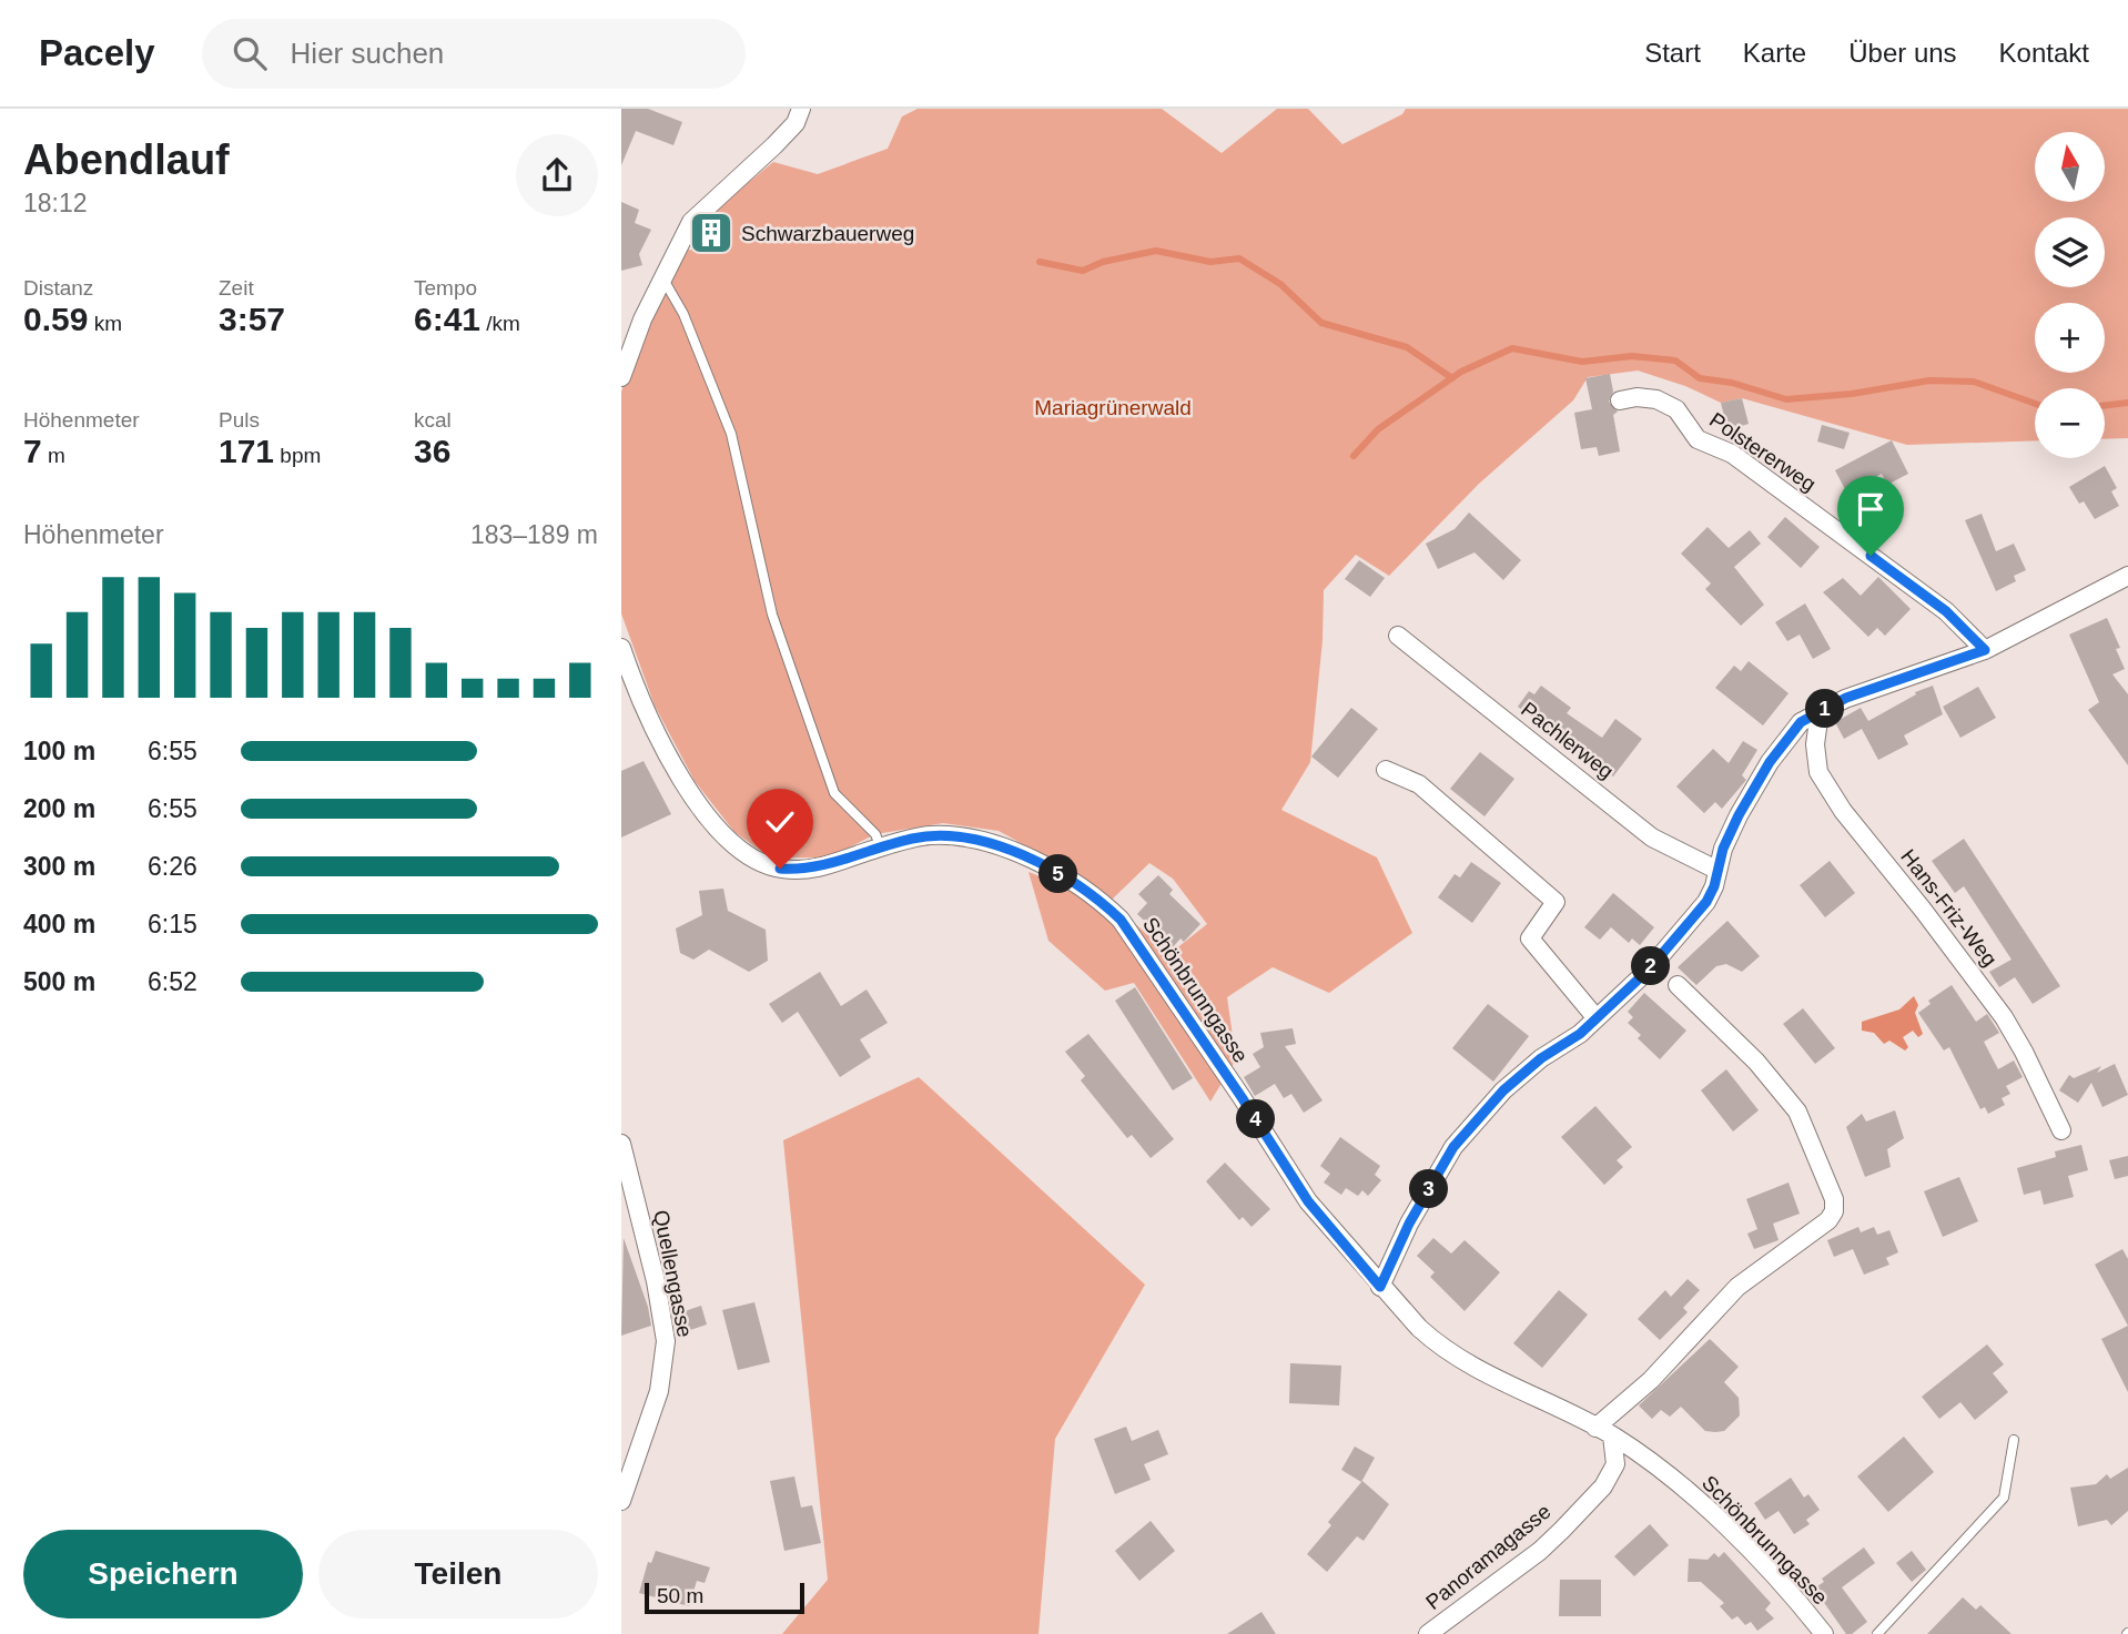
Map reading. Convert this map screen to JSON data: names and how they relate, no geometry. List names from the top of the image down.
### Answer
{
  "streets": {
    "street": [
      "Polstererweg",
      "Pachlerweg",
      "Hans-Friz-Weg",
      "Schönbrunngasse",
      "Quellengasse",
      "Panoramagasse"
    ]
  },
  "crossings": [
    ["Schönbrunngasse", "Panoramagasse"]
  ],
  "parks": ["Mariagrünerwald"],
  "places": {
    "building": ["Schwarzbauerweg"]
  },
  "scale_bar": "50 m",
  "north": "top",
  "page": {
    "header": "Pacely",
    "search": "Hier suchen",
    "nav": [
      "Start",
      "Karte",
      "Über uns",
      "Kontakt"
    ],
    "heading": ["Abendlauf", "18:12"],
    "map_buttons": ["+", "−"],
    "stats": [
      ["Distanz", "0.59 km"],
      ["Zeit", "3:57"],
      ["Tempo", "6:41 /km"],
      ["Höhenmeter", "7 m"],
      ["Puls", "171 bpm"],
      ["kcal", "36"]
    ],
    "chart": ["Höhenmeter", "183–189 m"],
    "pins": [
      "1",
      "5",
      "2",
      "4",
      "3"
    ],
    "list": [
      {
        "name": "100 m",
        "note": "6:55"
      },
      {
        "name": "200 m",
        "note": "6:55"
      },
      {
        "name": "300 m",
        "note": "6:26"
      },
      {
        "name": "400 m",
        "note": "6:15"
      },
      {
        "name": "500 m",
        "note": "6:52"
      }
    ],
    "buttons": ["Speichern", "Teilen"],
    "scale": "50 m"
  }
}
